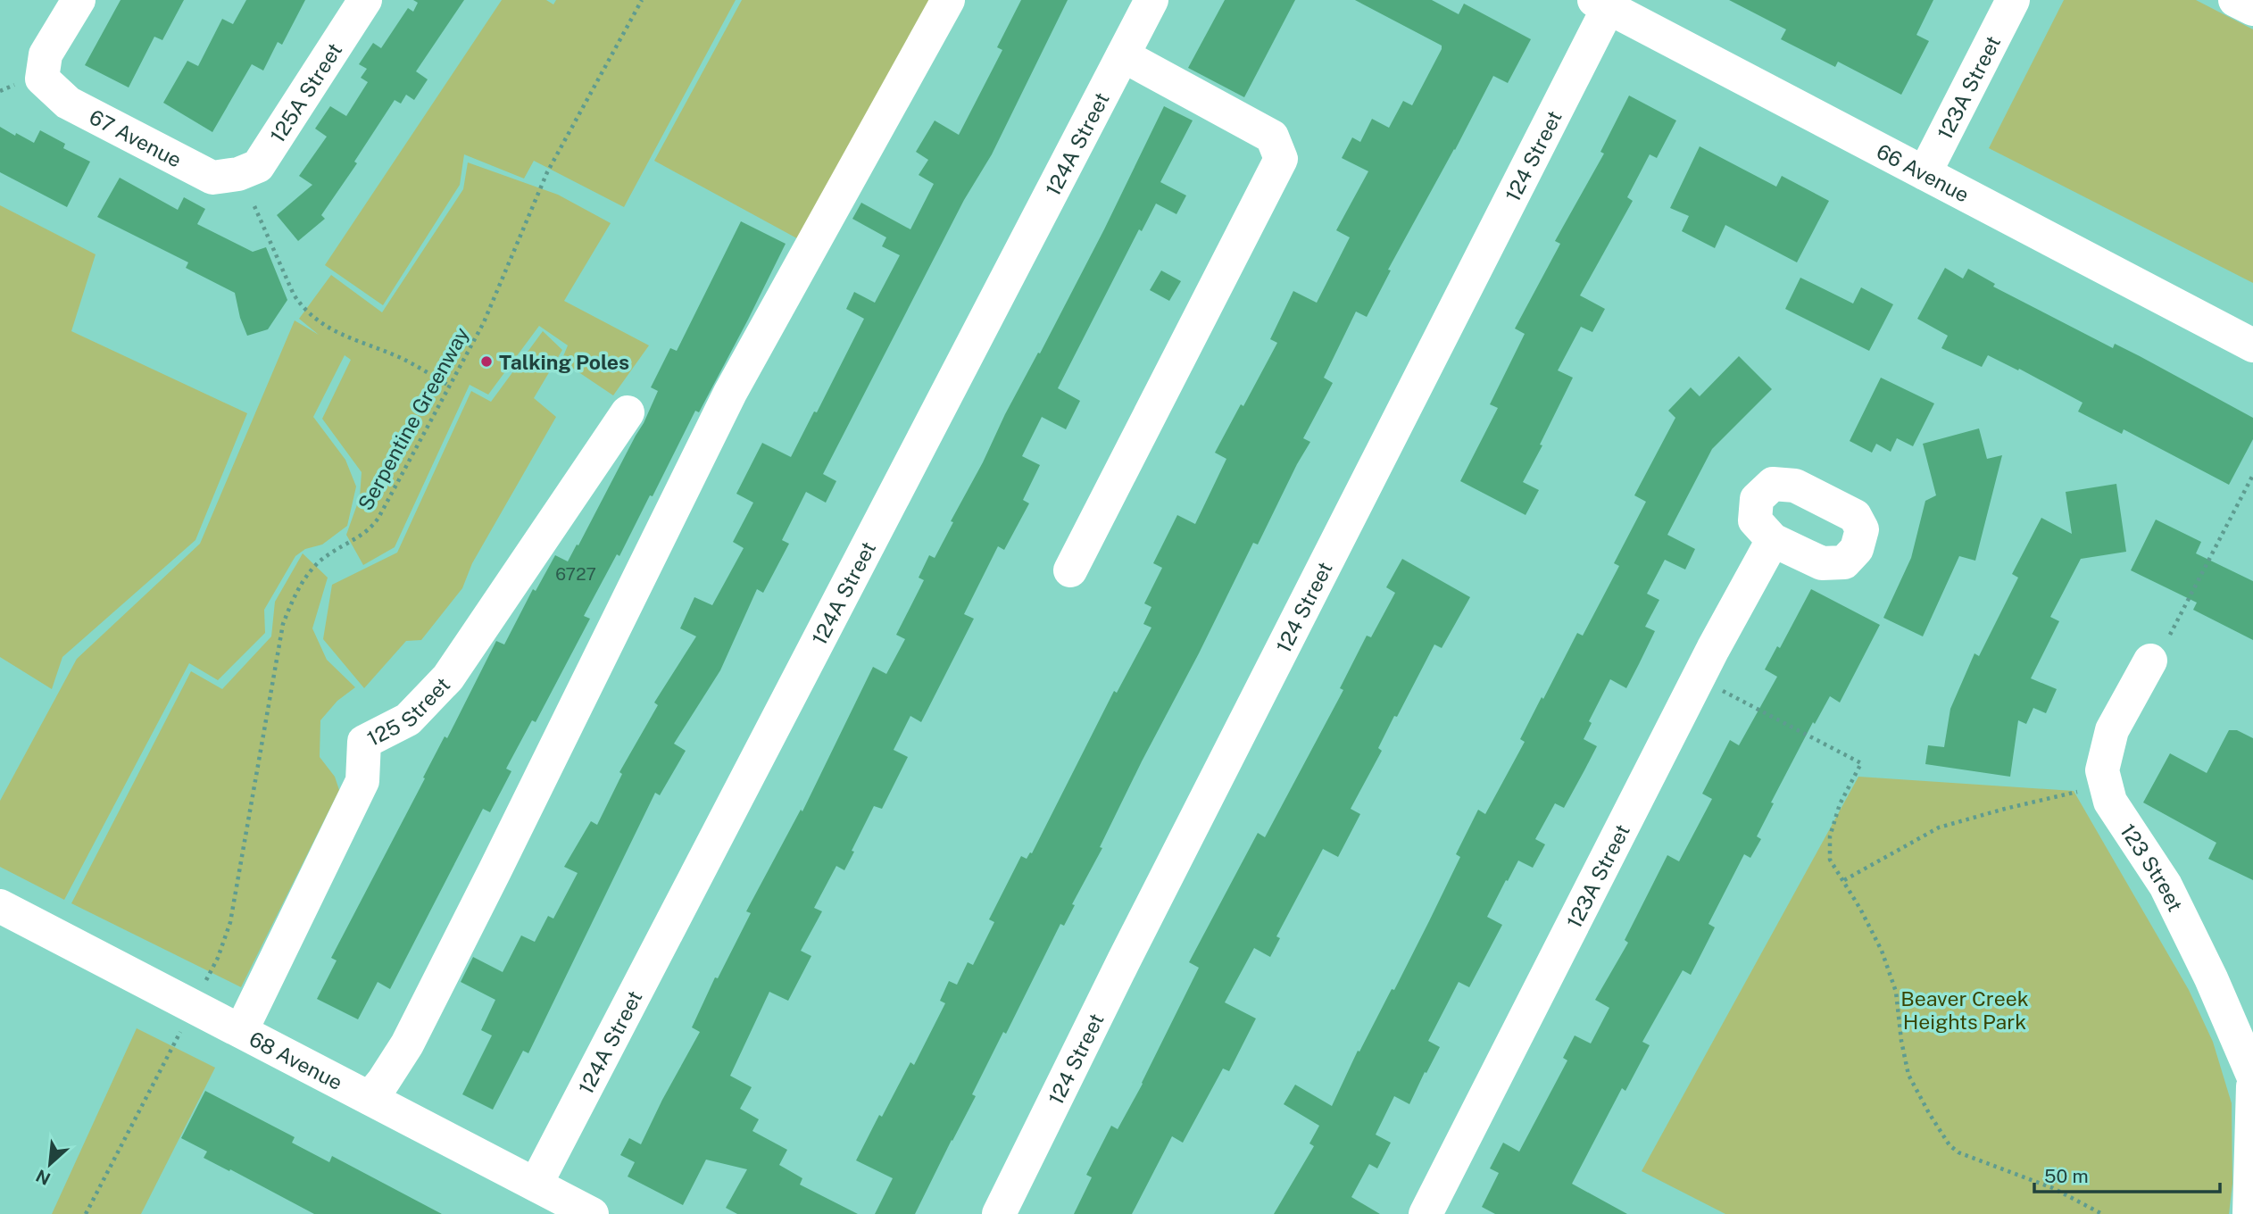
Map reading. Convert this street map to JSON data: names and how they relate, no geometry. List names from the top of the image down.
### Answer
{
  "streets": {
    "street": [
      "123A Street",
      "125A Street",
      "67 Avenue",
      "124A Street",
      "124 Street",
      "66 Avenue",
      "125 Street",
      "123 Street",
      "68 Avenue"
    ],
    "path": ["Serpentine Greenway"]
  },
  "crossings": [
    ["123A Street", "66 Avenue"],
    ["125A Street", "67 Avenue"],
    ["124A Street", "68 Avenue"],
    ["124 Street", "66 Avenue"],
    ["125 Street", "68 Avenue"]
  ],
  "parks": ["Beaver Creek Heights Park"],
  "places": ["Talking Poles"],
  "house_numbers": ["6727"],
  "scale_bar": "50 m",
  "north": "bottom left"
}
